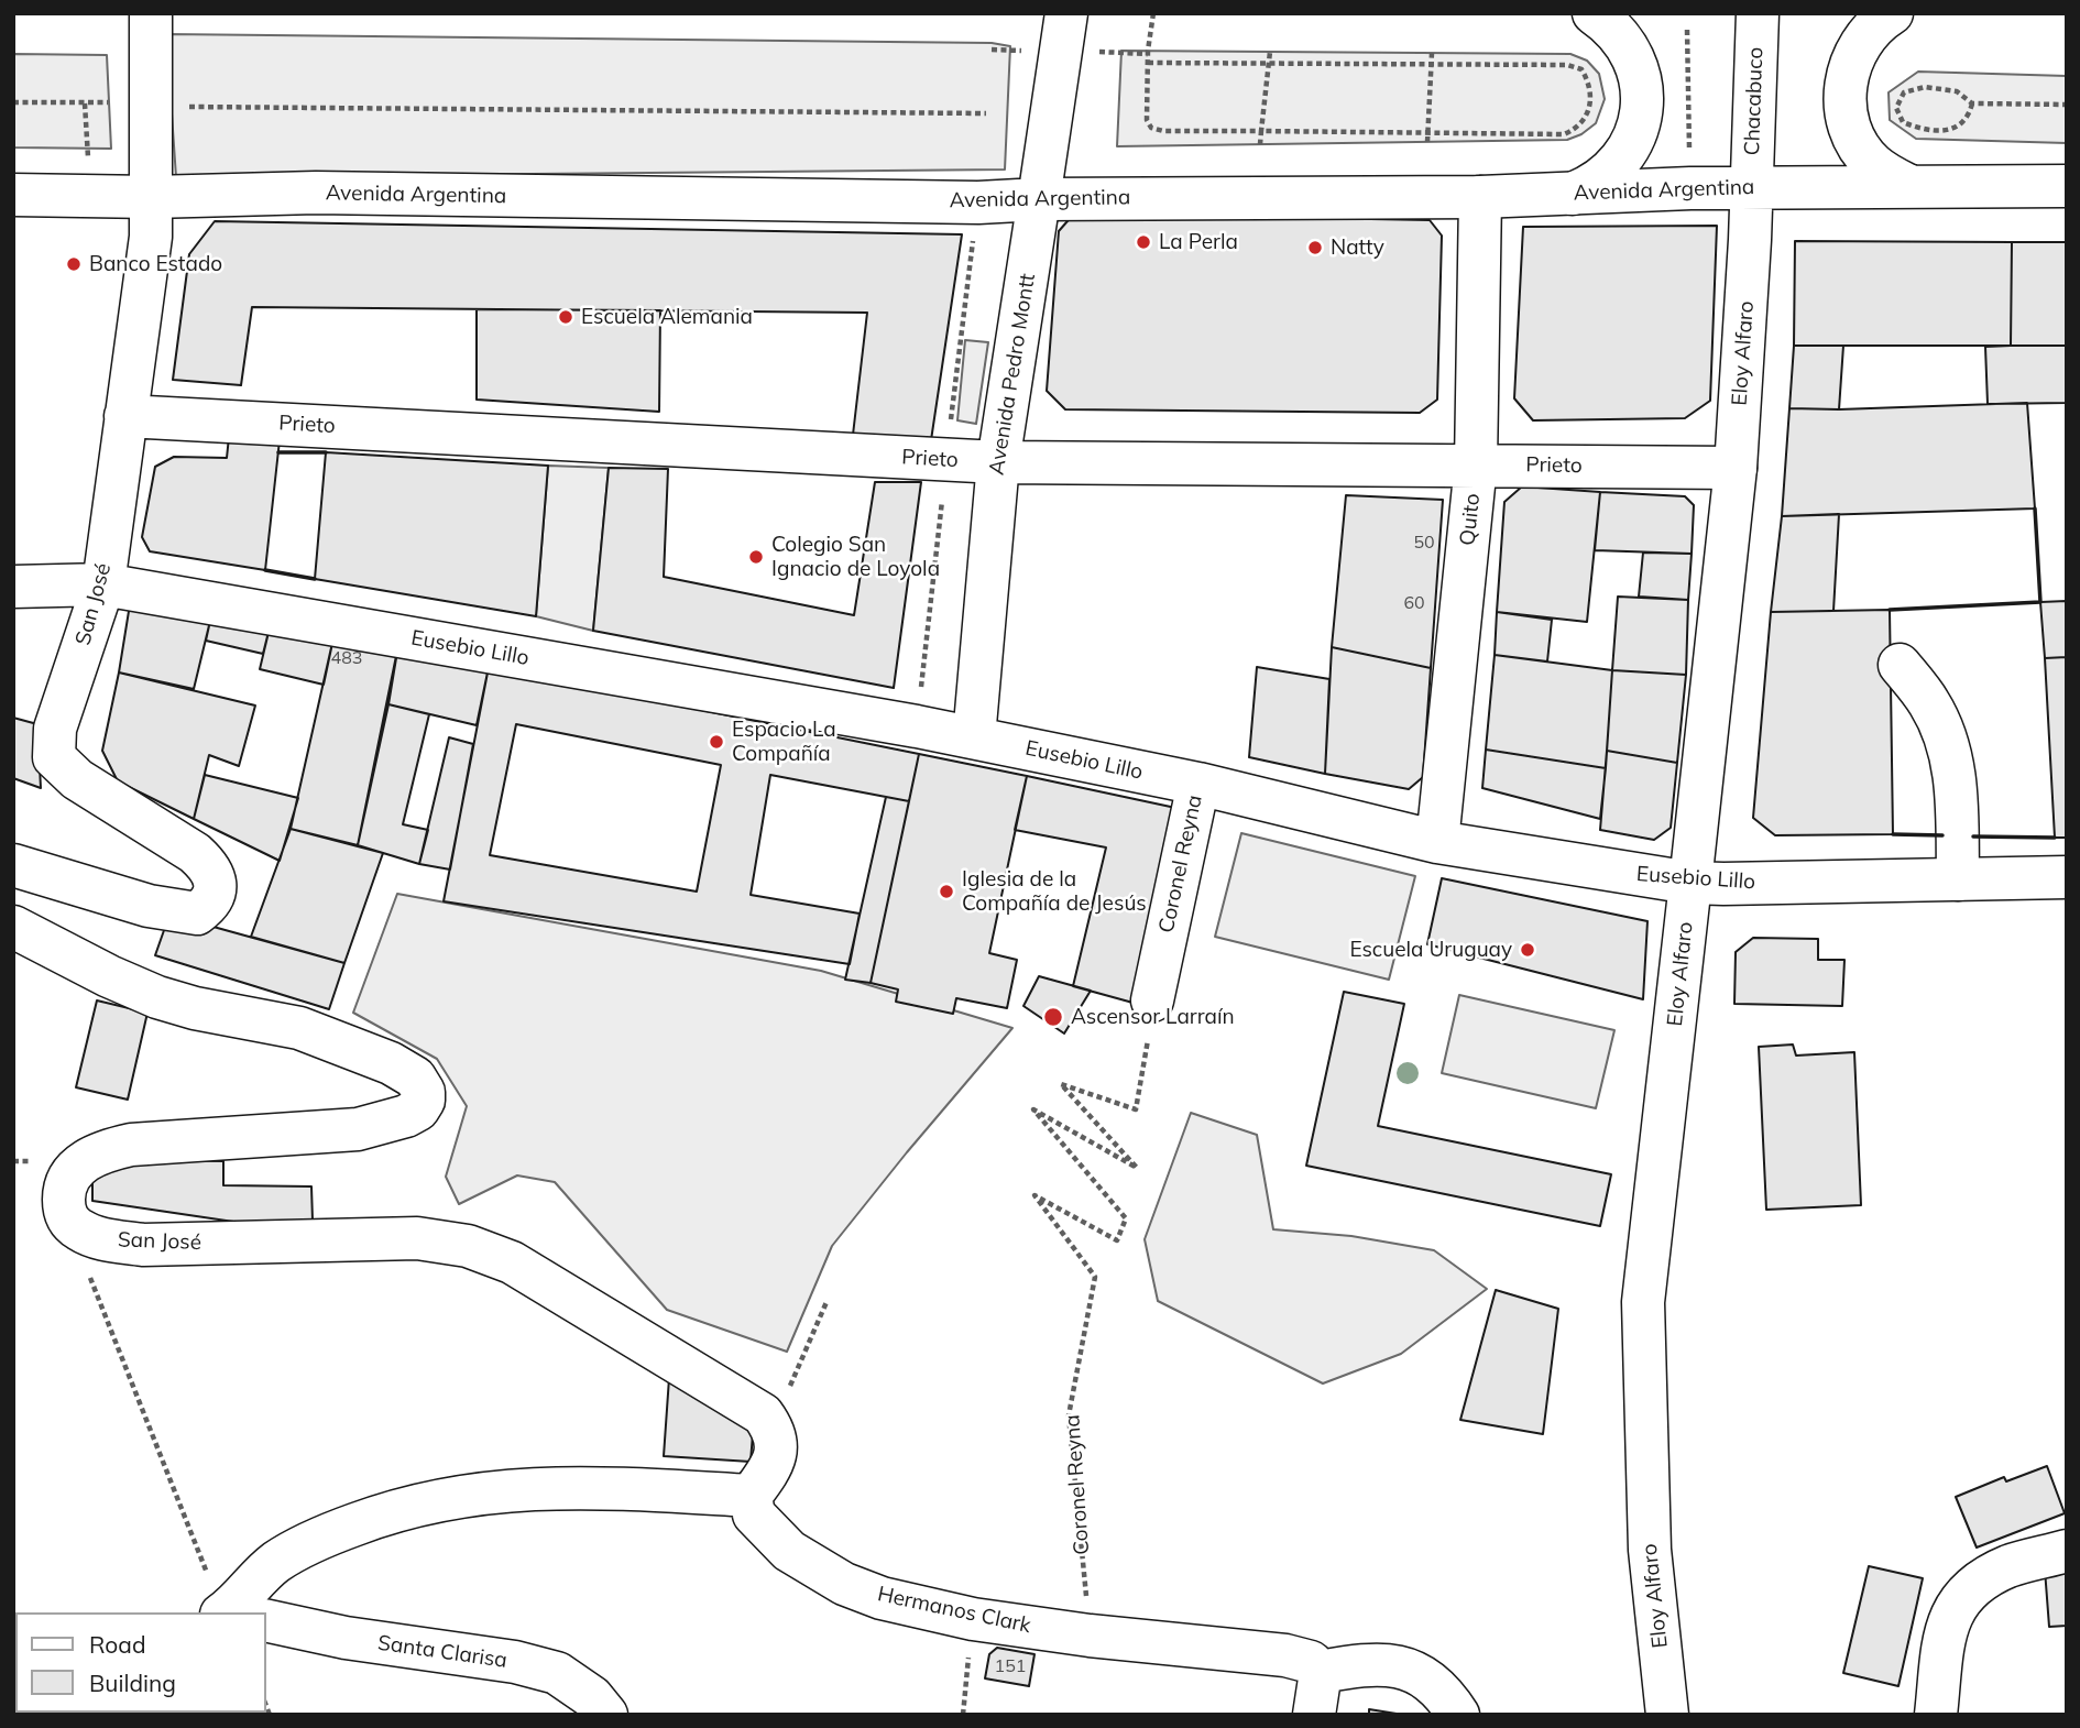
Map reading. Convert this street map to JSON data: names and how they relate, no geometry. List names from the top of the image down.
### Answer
{
  "streets": {
    "street": [
      "Chacabuco",
      "Avenida Argentina",
      "Eloy Alfaro",
      "Avenida Pedro Montt",
      "Prieto",
      "Quito",
      "San José",
      "Eusebio Lillo",
      "Coronel Reyna",
      "Hermanos Clark",
      "Santa Clarisa"
    ]
  },
  "crossings": [
    ["Chacabuco", "Avenida Argentina"],
    ["Chacabuco", "Eloy Alfaro"],
    ["Avenida Argentina", "Eloy Alfaro"],
    ["Avenida Argentina", "Avenida Pedro Montt"],
    ["Avenida Argentina", "Quito"],
    ["Avenida Argentina", "San José"],
    ["Eloy Alfaro", "Prieto"],
    ["Eloy Alfaro", "Eusebio Lillo"],
    ["Avenida Pedro Montt", "Prieto"],
    ["Avenida Pedro Montt", "Eusebio Lillo"],
    ["Prieto", "Quito"],
    ["Prieto", "San José"],
    ["Quito", "Eusebio Lillo"],
    ["San José", "Eusebio Lillo"],
    ["Eusebio Lillo", "Coronel Reyna"],
    ["Coronel Reyna", "Hermanos Clark"]
  ],
  "places": [
    "La Perla",
    "Natty",
    "Banco Estado",
    "Escuela Alemania",
    "Colegio San Ignacio de Loyola",
    "Espacio La Compañía",
    "Iglesia de la Compañía de Jesús",
    "Escuela Uruguay",
    "Ascensor Larraín"
  ],
  "house_numbers": [
    "50",
    "60",
    "483",
    "151"
  ],
  "legend": ["Road", "Building"]
}
